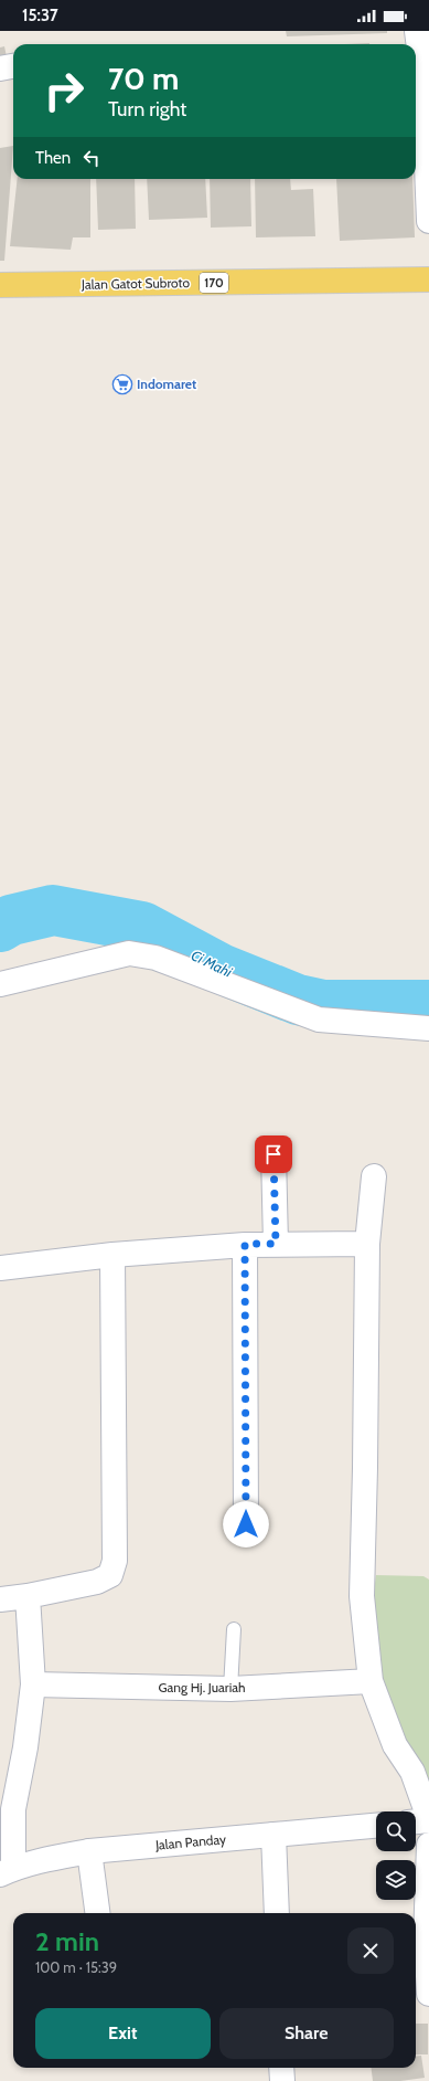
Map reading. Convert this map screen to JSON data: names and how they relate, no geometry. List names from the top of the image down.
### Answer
{
  "streets": {
    "main road": ["170", "Jalan Gatot Subroto"],
    "street": ["Gang Hj. Juariah", "Jalan Panday"]
  },
  "water": ["Ci Mahi"],
  "places": {
    "supermarket": ["Indomaret"]
  },
  "page": {
    "status": "15:37",
    "turn": ["70 m", "Turn right"],
    "then": "Then",
    "heading": ["2 min", "100 m · 15:39"],
    "buttons": ["Exit", "Share"]
  }
}
